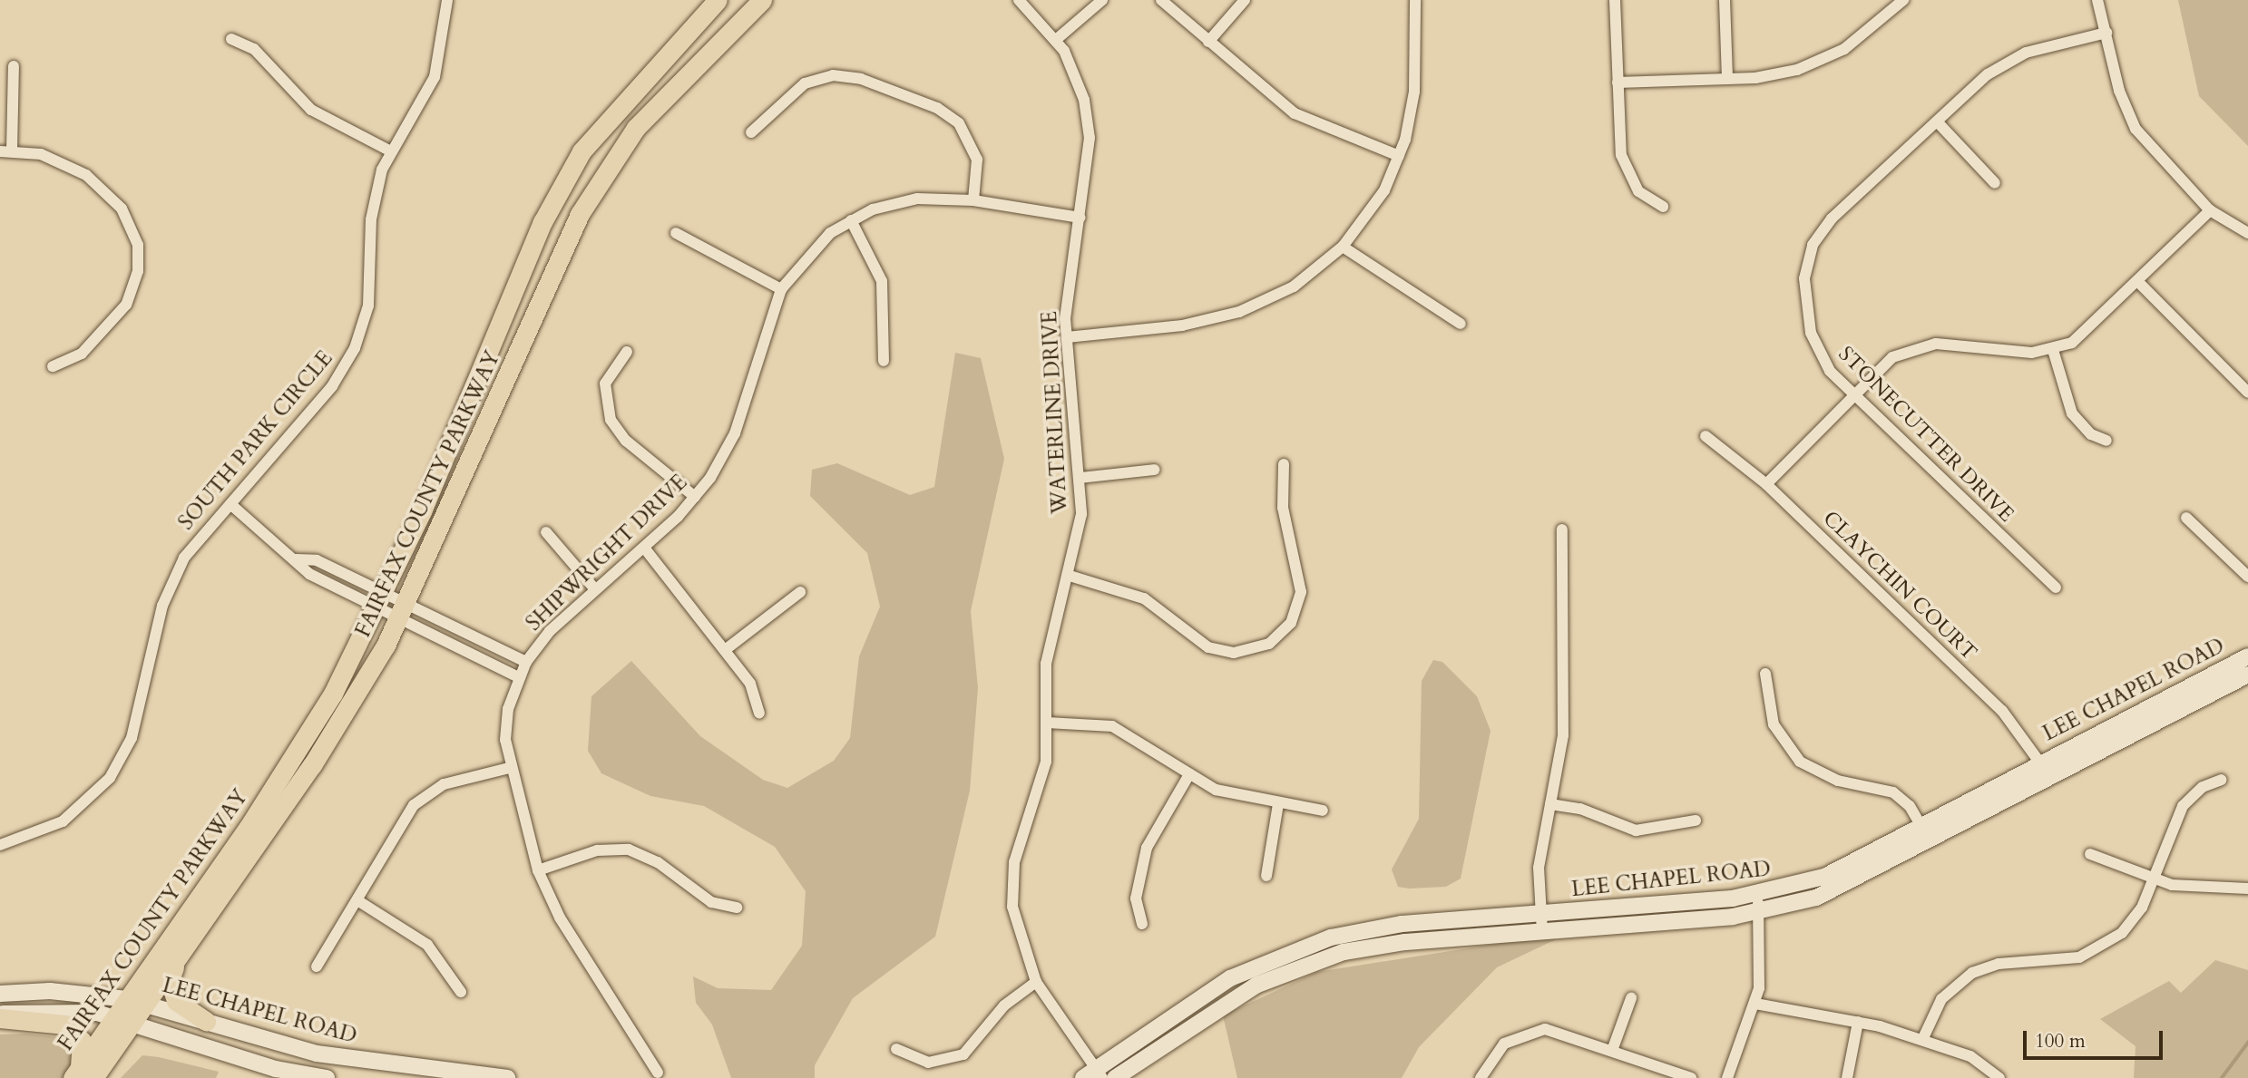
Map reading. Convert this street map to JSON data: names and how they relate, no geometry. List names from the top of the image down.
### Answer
{
  "streets": {
    "highway": ["FAIRFAX COUNTY PARKWAY"],
    "main road": ["LEE CHAPEL ROAD"],
    "street": [
      "WATERLINE DRIVE",
      "STONECUTTER DRIVE",
      "SOUTH PARK CIRCLE",
      "SHIPWRIGHT DRIVE",
      "CLAYCHIN COURT"
    ]
  },
  "crossings": [
    ["WATERLINE DRIVE", "SHIPWRIGHT DRIVE"],
    ["WATERLINE DRIVE", "LEE CHAPEL ROAD"],
    ["FAIRFAX COUNTY PARKWAY", "LEE CHAPEL ROAD"],
    ["CLAYCHIN COURT", "LEE CHAPEL ROAD"]
  ],
  "scale_bar": "100 m"
}
